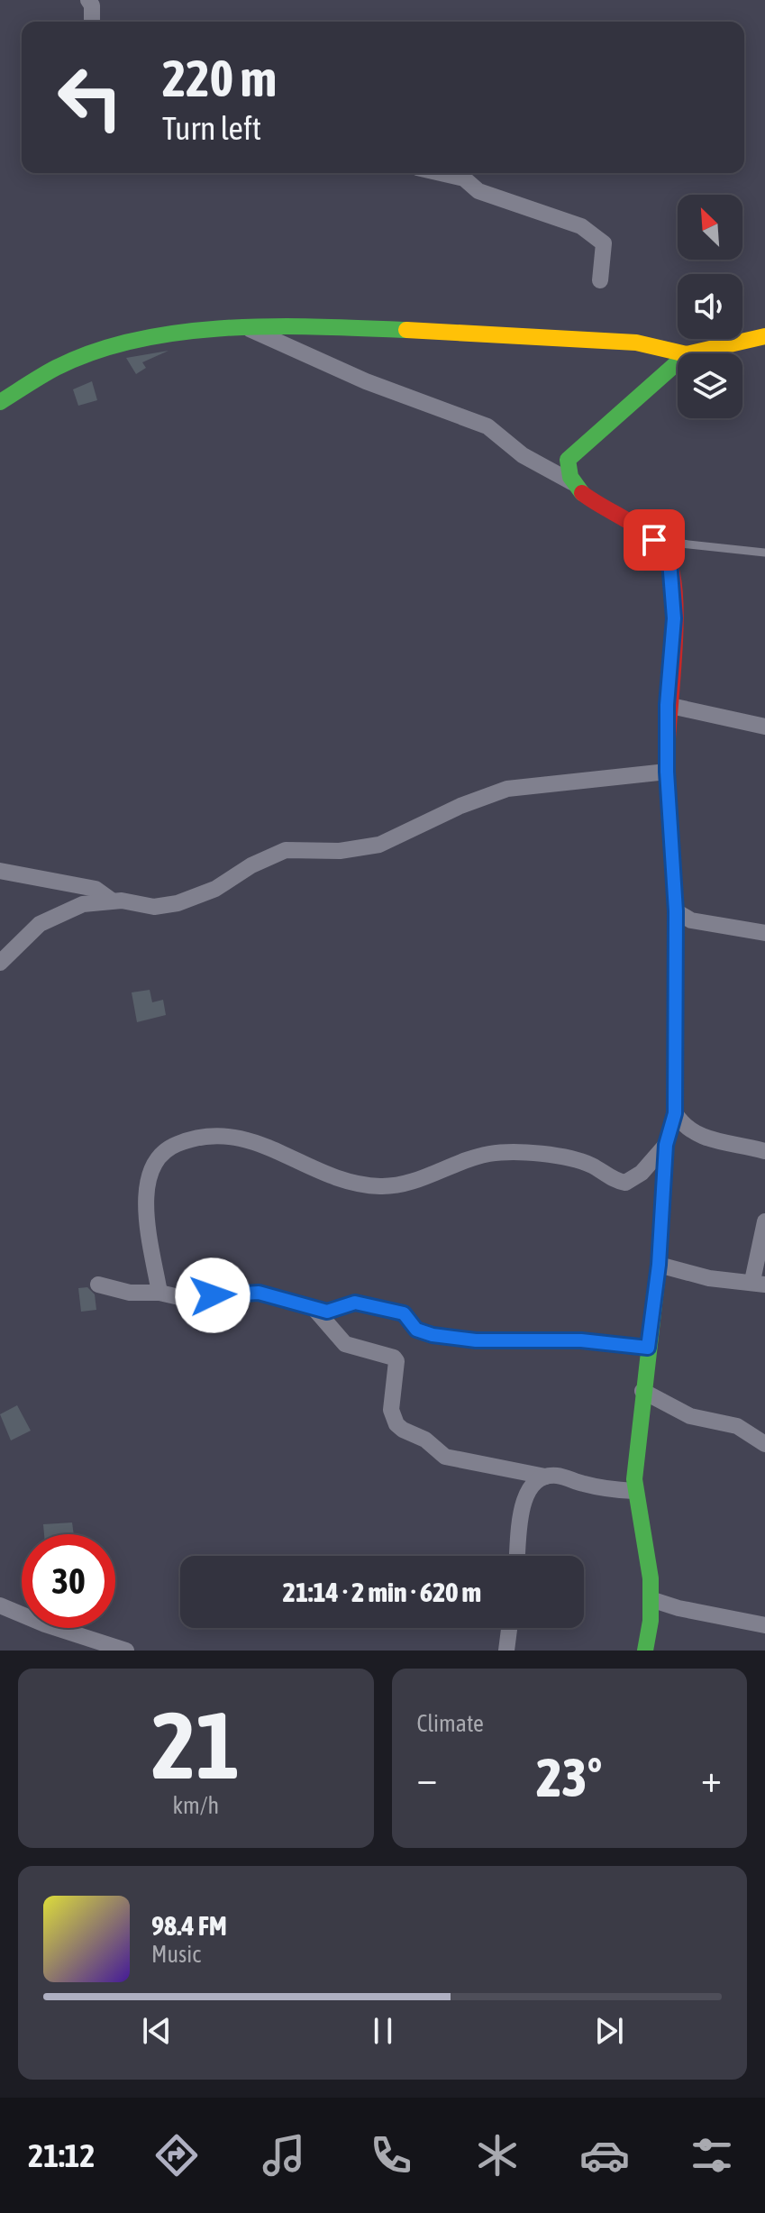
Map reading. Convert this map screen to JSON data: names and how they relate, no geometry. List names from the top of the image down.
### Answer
{
  "north": "top left",
  "page": {
    "turn": ["220 m", "Turn left"],
    "limit": "30",
    "trip": "21:14 · 2 min · 620 m",
    "tile": [
      ["21", "km/h"],
      "Climate"
    ],
    "heat": ["−", "23°", "+"],
    "song": ["98.4 FM", "Music"],
    "tabs": "21:12"
  }
}
